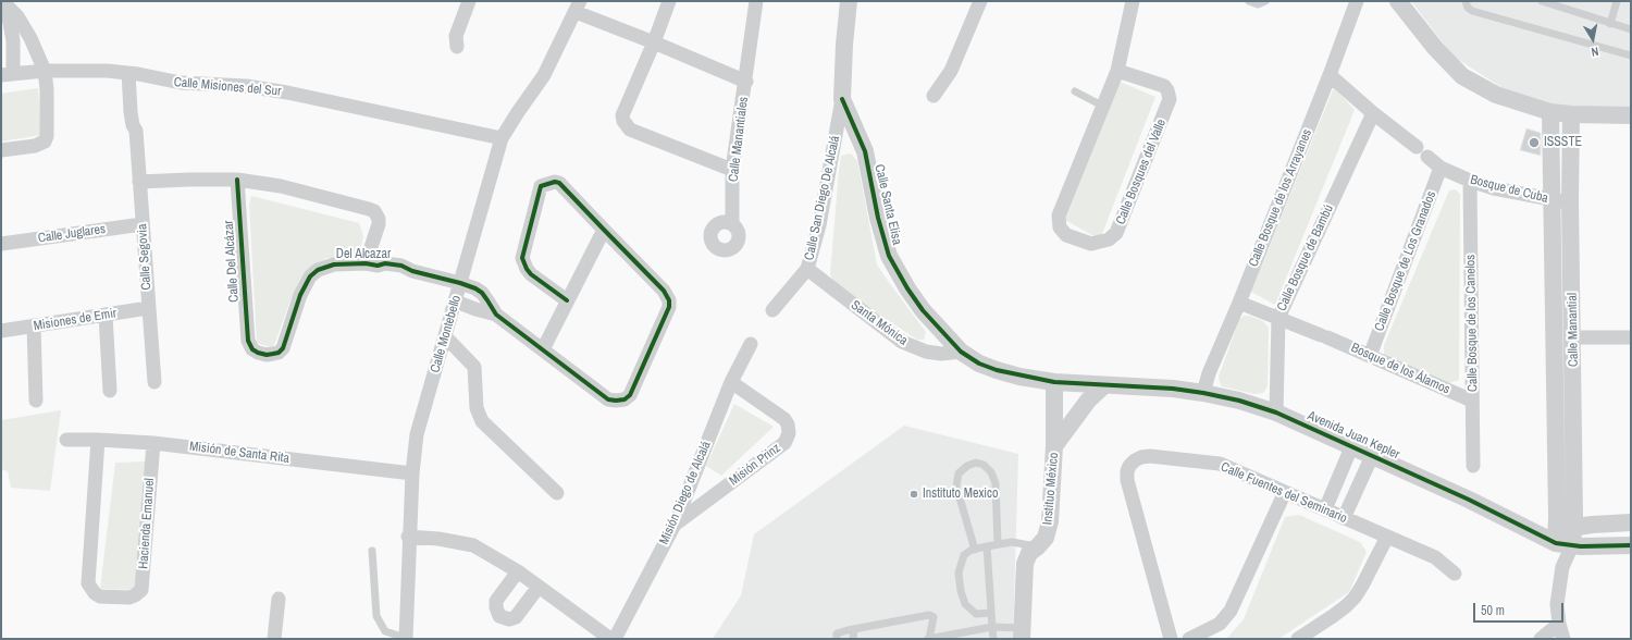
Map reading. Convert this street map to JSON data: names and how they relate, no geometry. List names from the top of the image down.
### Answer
{
  "streets": {
    "street": [
      "Calle Misiones del Sur",
      "Calle Manantiales",
      "Calle Bosques del Valle",
      "Bosque de Cuba",
      "Calle San Diego De Alcalá",
      "Calle Bosque de los Arrayanes",
      "Calle Santa Elisa",
      "Calle Juglares",
      "Del Alcazar",
      "Calle Segovia",
      "Calle Bosque de Bambú",
      "Calle Del Alcázar",
      "Calle Bosque de Los Granados",
      "Misiones de Emir",
      "Santa Mónica",
      "Calle Bosque de los Canelos",
      "Calle Manantial",
      "Calle Montebello",
      "Bosque de los Álamos",
      "Avenida Juan Kepler",
      "Misión de Santa Rita",
      "Misión Prinz",
      "Instituo México",
      "Misión Diego de Alcalá",
      "Calle Fuentes del Seminario",
      "Hacienda Emanuel"
    ]
  },
  "crossings": [
    ["Calle Misiones del Sur", "Calle Segovia"],
    ["Calle Misiones del Sur", "Calle Montebello"],
    ["Calle Manantiales", "Calle Montebello"],
    ["Bosque de Cuba", "Calle Bosque de los Arrayanes"],
    ["Bosque de Cuba", "Calle Bosque de Bambú"],
    ["Bosque de Cuba", "Calle Bosque de Los Granados"],
    ["Bosque de Cuba", "Calle Bosque de los Canelos"],
    ["Bosque de Cuba", "Calle Manantial"],
    ["Calle San Diego De Alcalá", "Calle Santa Elisa"],
    ["Calle San Diego De Alcalá", "Santa Mónica"],
    ["Calle Bosque de los Arrayanes", "Bosque de los Álamos"],
    ["Calle Bosque de los Arrayanes", "Avenida Juan Kepler"],
    ["Calle Santa Elisa", "Santa Mónica"],
    ["Calle Santa Elisa", "Avenida Juan Kepler"],
    ["Calle Santa Elisa", "Instituo México"],
    ["Calle Juglares", "Calle Segovia"],
    ["Del Alcazar", "Calle Del Alcázar"],
    ["Del Alcazar", "Calle Montebello"],
    ["Calle Segovia", "Misiones de Emir"],
    ["Calle Bosque de Bambú", "Bosque de los Álamos"],
    ["Calle Bosque de Bambú", "Avenida Juan Kepler"],
    ["Calle Bosque de Los Granados", "Bosque de los Álamos"],
    ["Calle Bosque de los Canelos", "Bosque de los Álamos"],
    ["Calle Manantial", "Avenida Juan Kepler"],
    ["Calle Montebello", "Misión de Santa Rita"],
    ["Avenida Juan Kepler", "Instituo México"],
    ["Misión de Santa Rita", "Hacienda Emanuel"],
    ["Misión Prinz", "Misión Diego de Alcalá"]
  ],
  "places": ["ISSSTE", "Instituto Mexico"],
  "scale_bar": "50 m",
  "north": "bottom"
}
